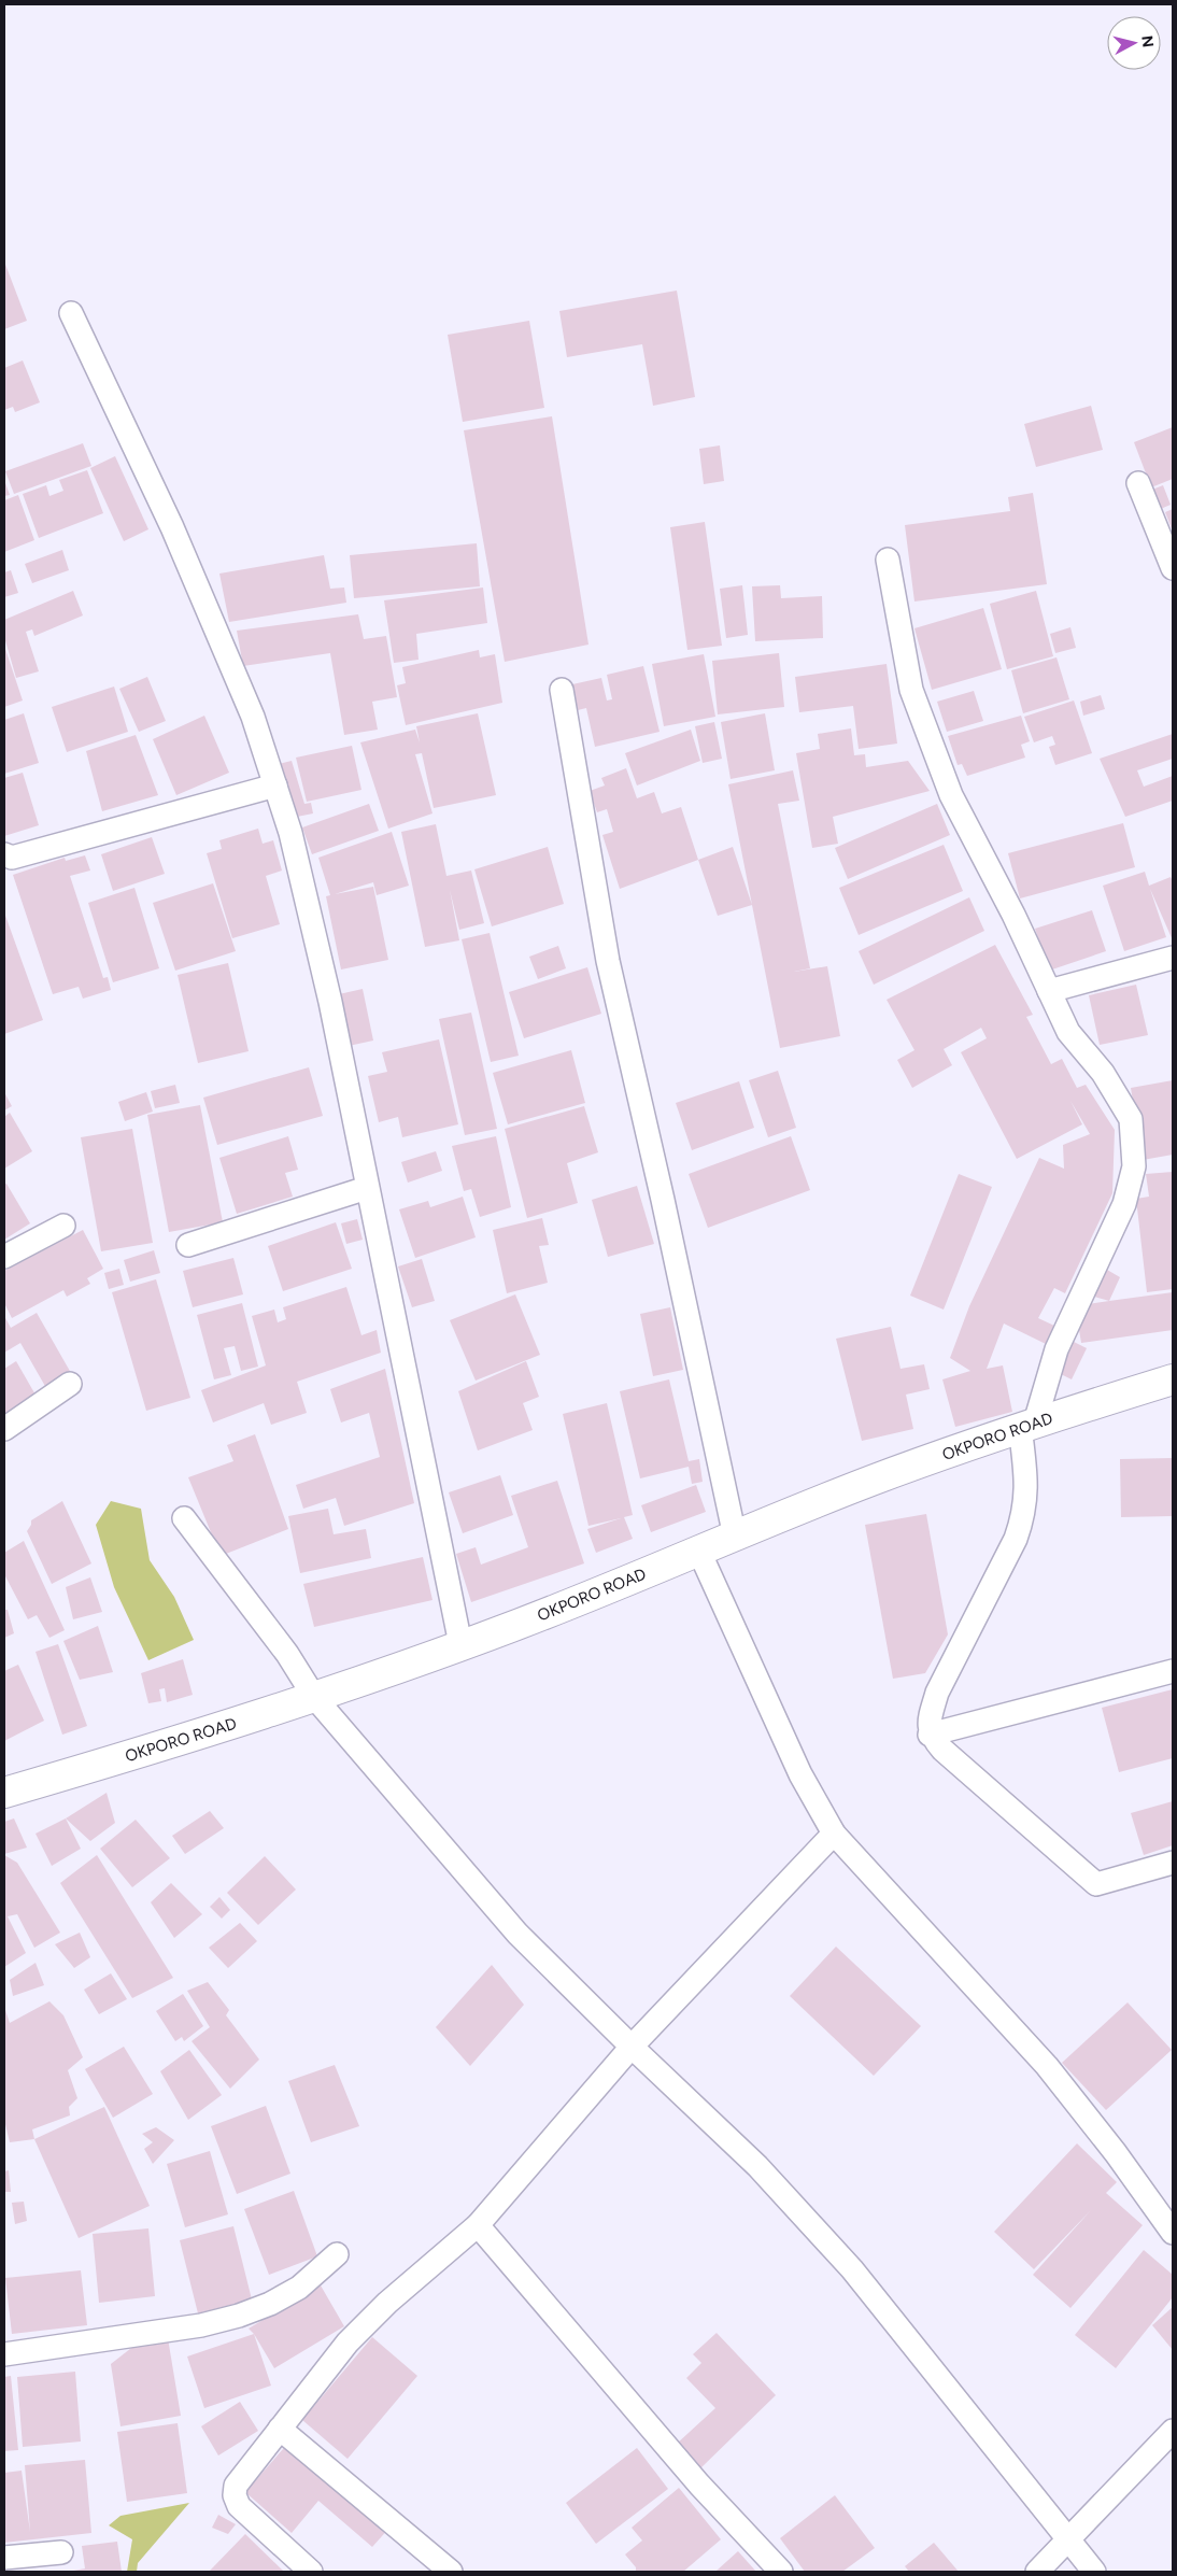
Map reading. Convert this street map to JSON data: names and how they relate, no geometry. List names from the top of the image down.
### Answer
{
  "streets": {
    "main road": ["OKPORO ROAD"]
  },
  "north": "right"
}
